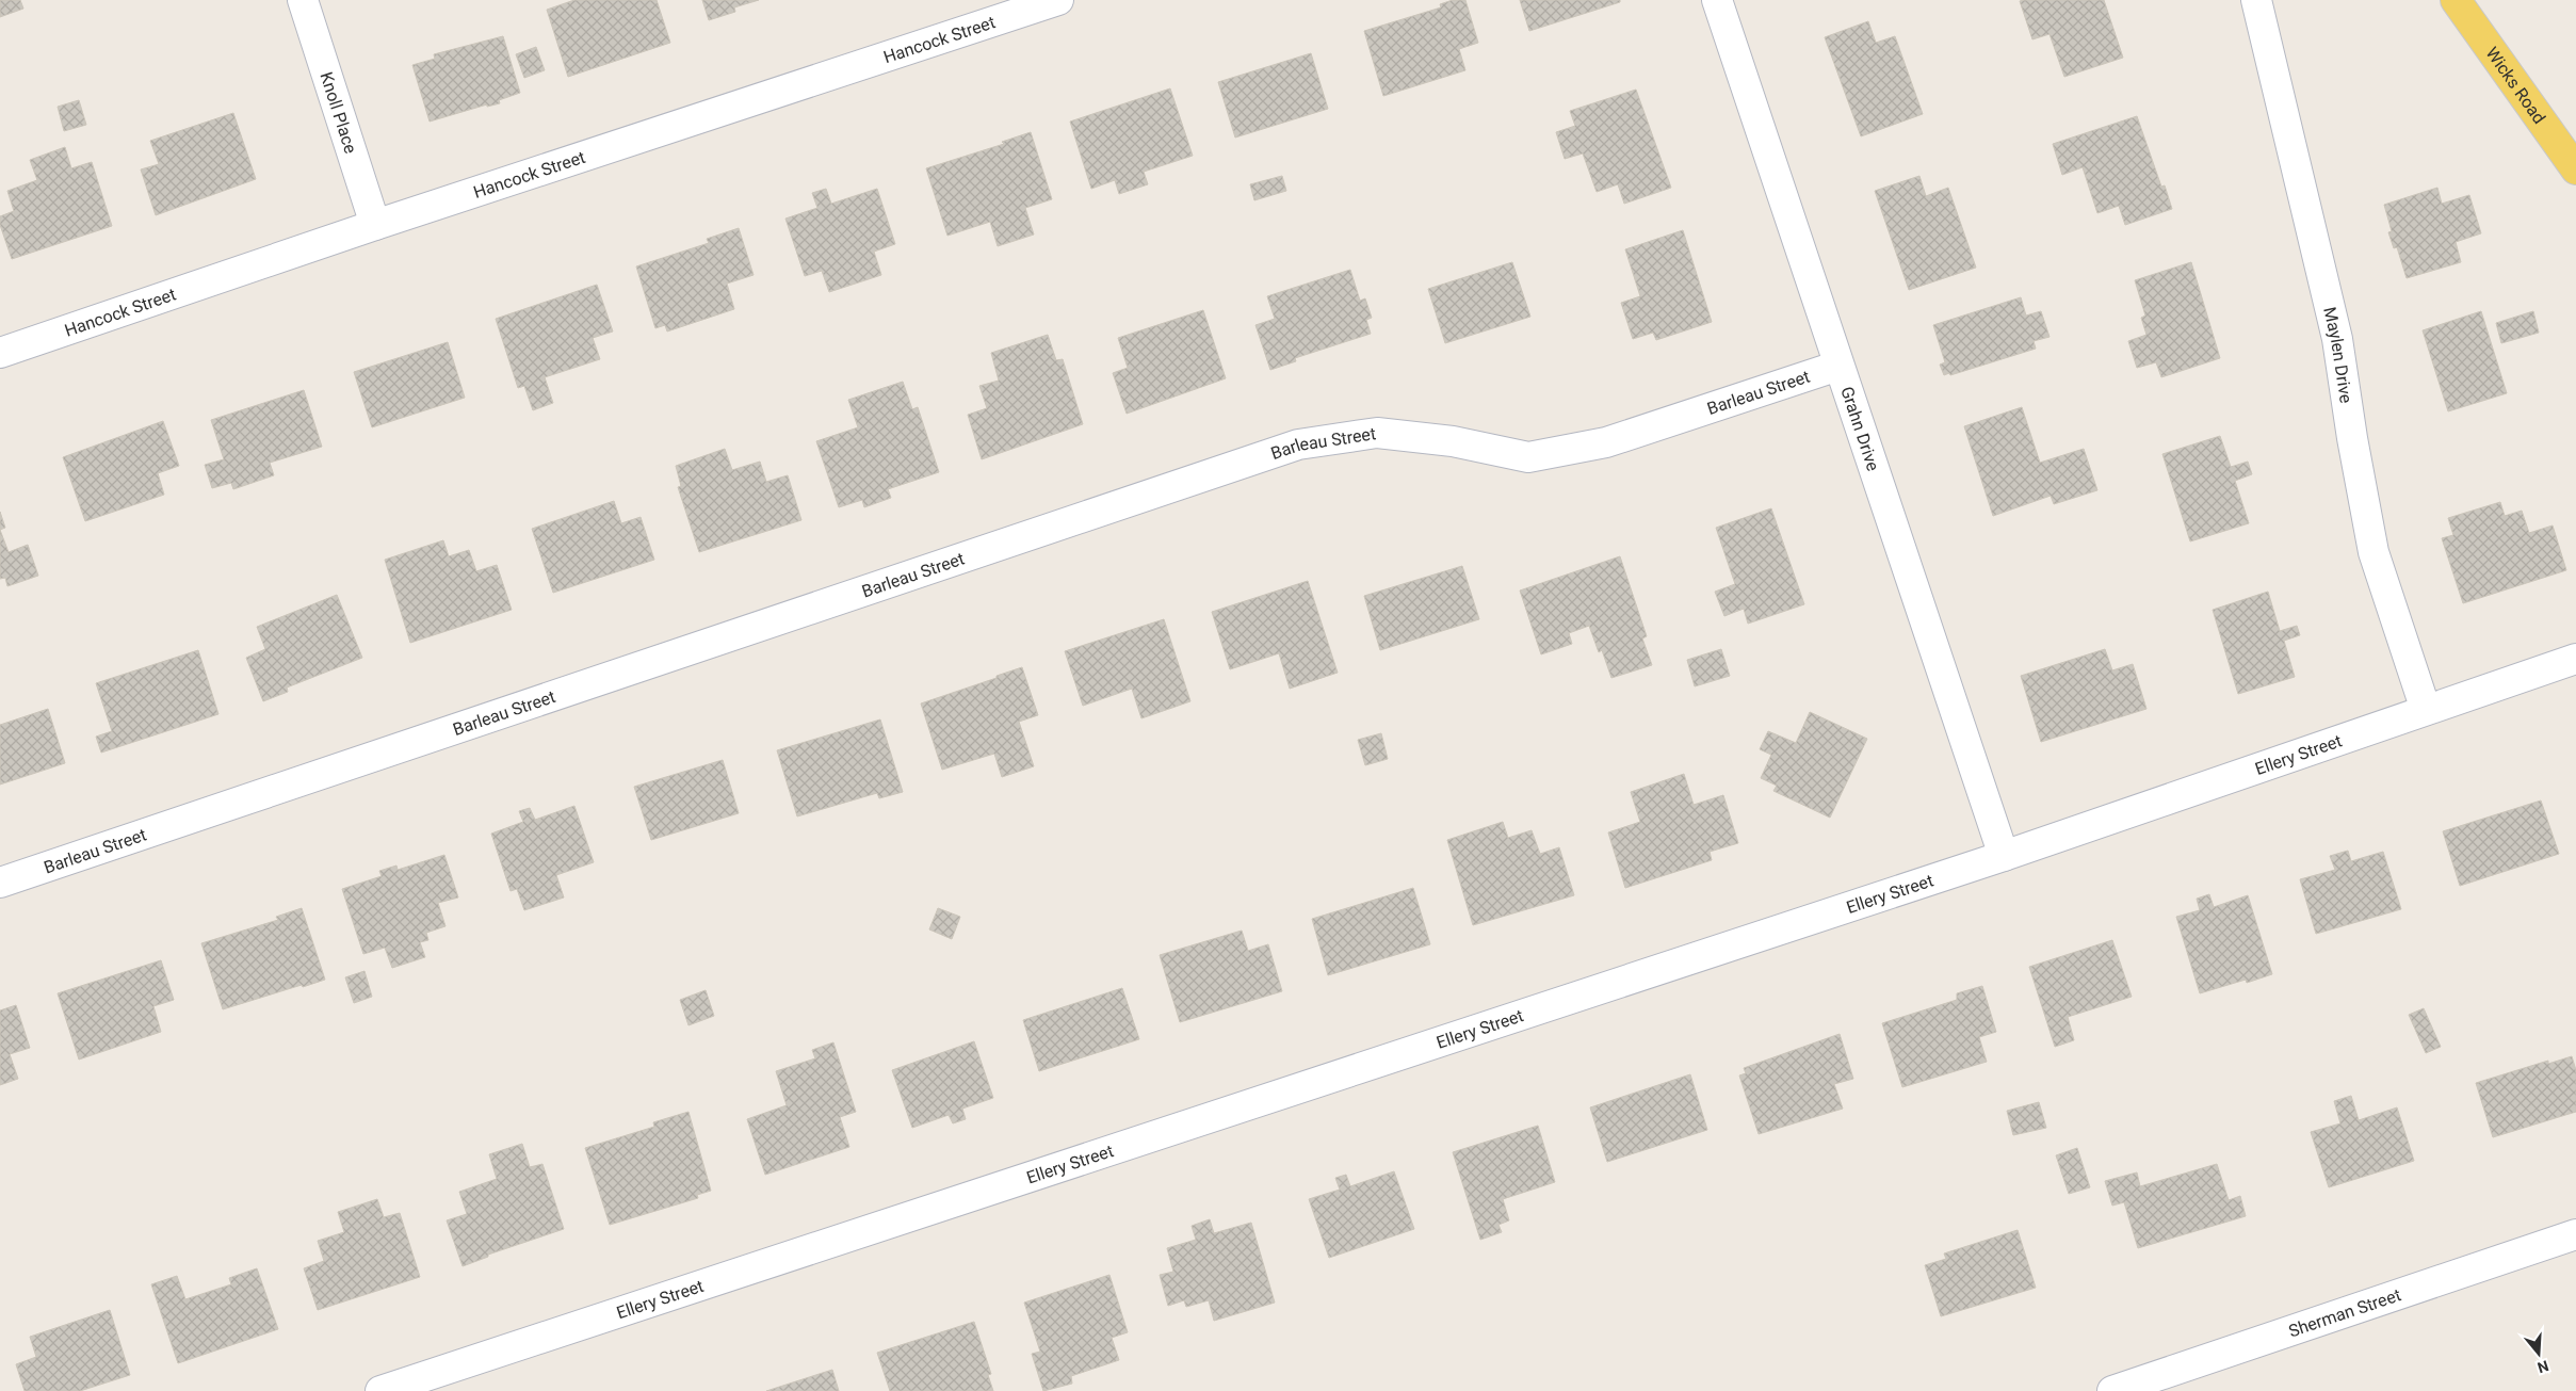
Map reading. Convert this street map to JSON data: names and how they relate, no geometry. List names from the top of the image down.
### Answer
{
  "streets": {
    "main road": ["Wicks Road"],
    "street": [
      "Hancock Street",
      "Knoll Place",
      "Maylen Drive",
      "Barleau Street",
      "Grahn Drive",
      "Ellery Street",
      "Sherman Street"
    ]
  },
  "crossings": [
    ["Hancock Street", "Knoll Place"],
    ["Maylen Drive", "Ellery Street"],
    ["Barleau Street", "Grahn Drive"],
    ["Grahn Drive", "Ellery Street"]
  ],
  "north": "bottom"
}
